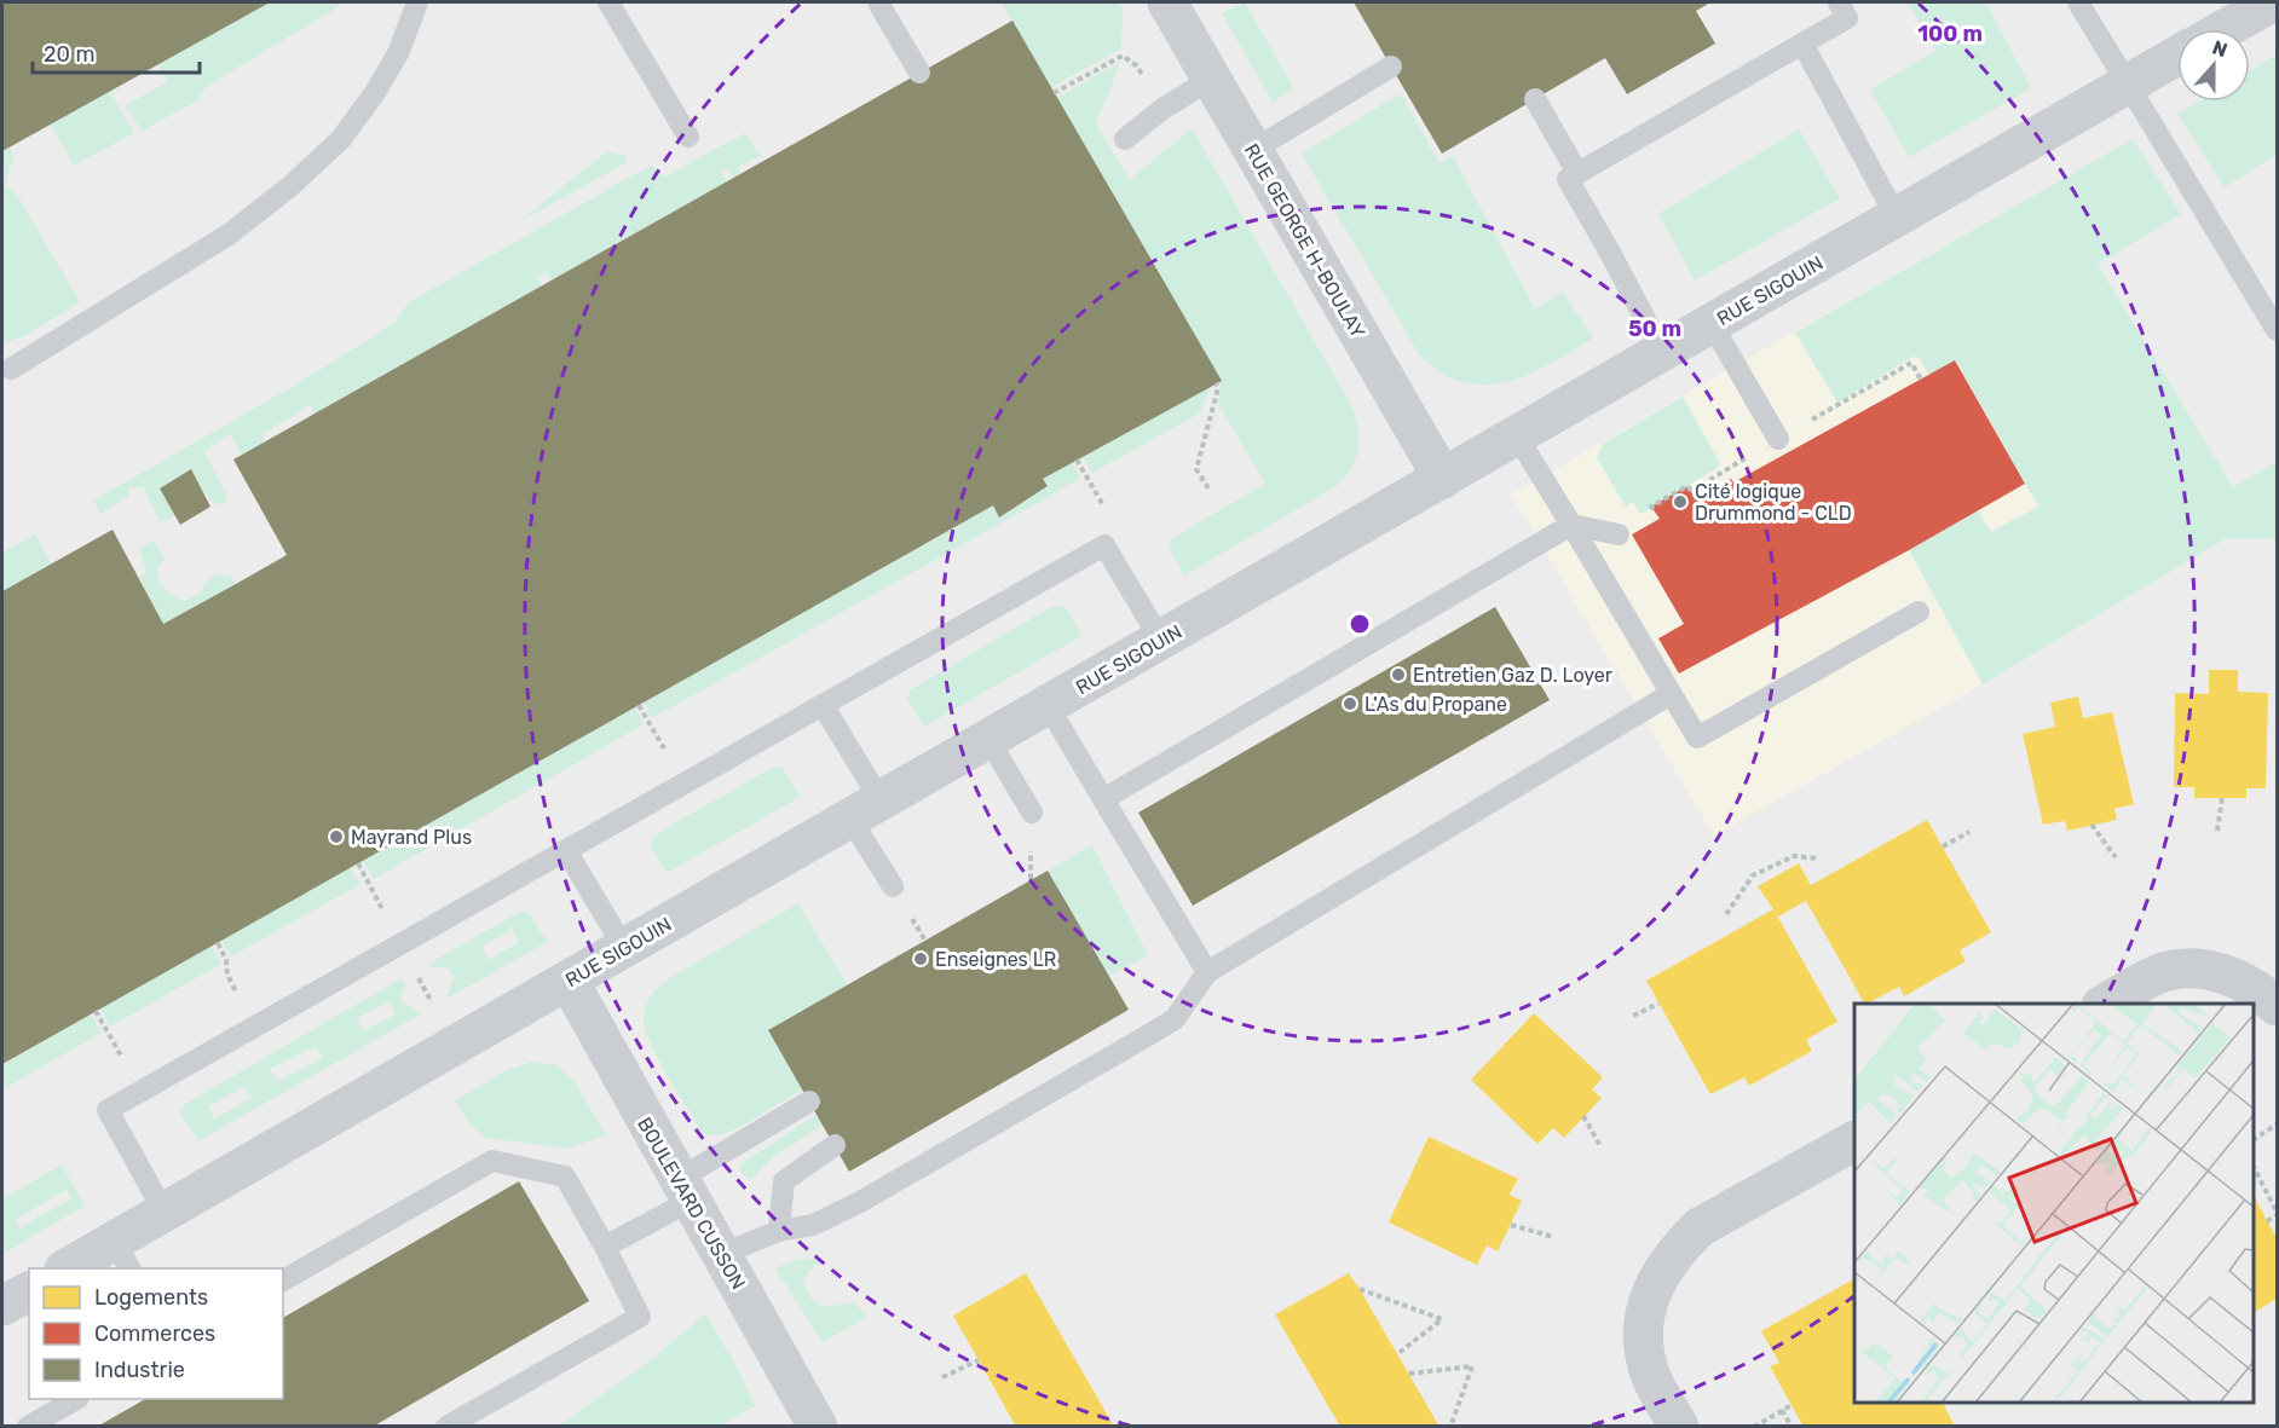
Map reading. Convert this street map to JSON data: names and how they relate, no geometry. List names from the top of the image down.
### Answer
{
  "streets": {
    "street": ["RUE GEORGE H-BOULAY", "RUE SIGOUIN", "BOULEVARD CUSSON"]
  },
  "crossings": [
    ["RUE GEORGE H-BOULAY", "RUE SIGOUIN"],
    ["RUE SIGOUIN", "BOULEVARD CUSSON"]
  ],
  "places": [
    "Cité logique Drummond - CLD",
    "Entretien Gaz D. Loyer",
    "L'As du Propane",
    "Mayrand Plus",
    "Enseignes LR"
  ],
  "legend": ["Logements", "Commerces", "Industrie"],
  "scale_bar": "20 m",
  "north": "top",
  "rings": ["100 m", "50 m"]
}
